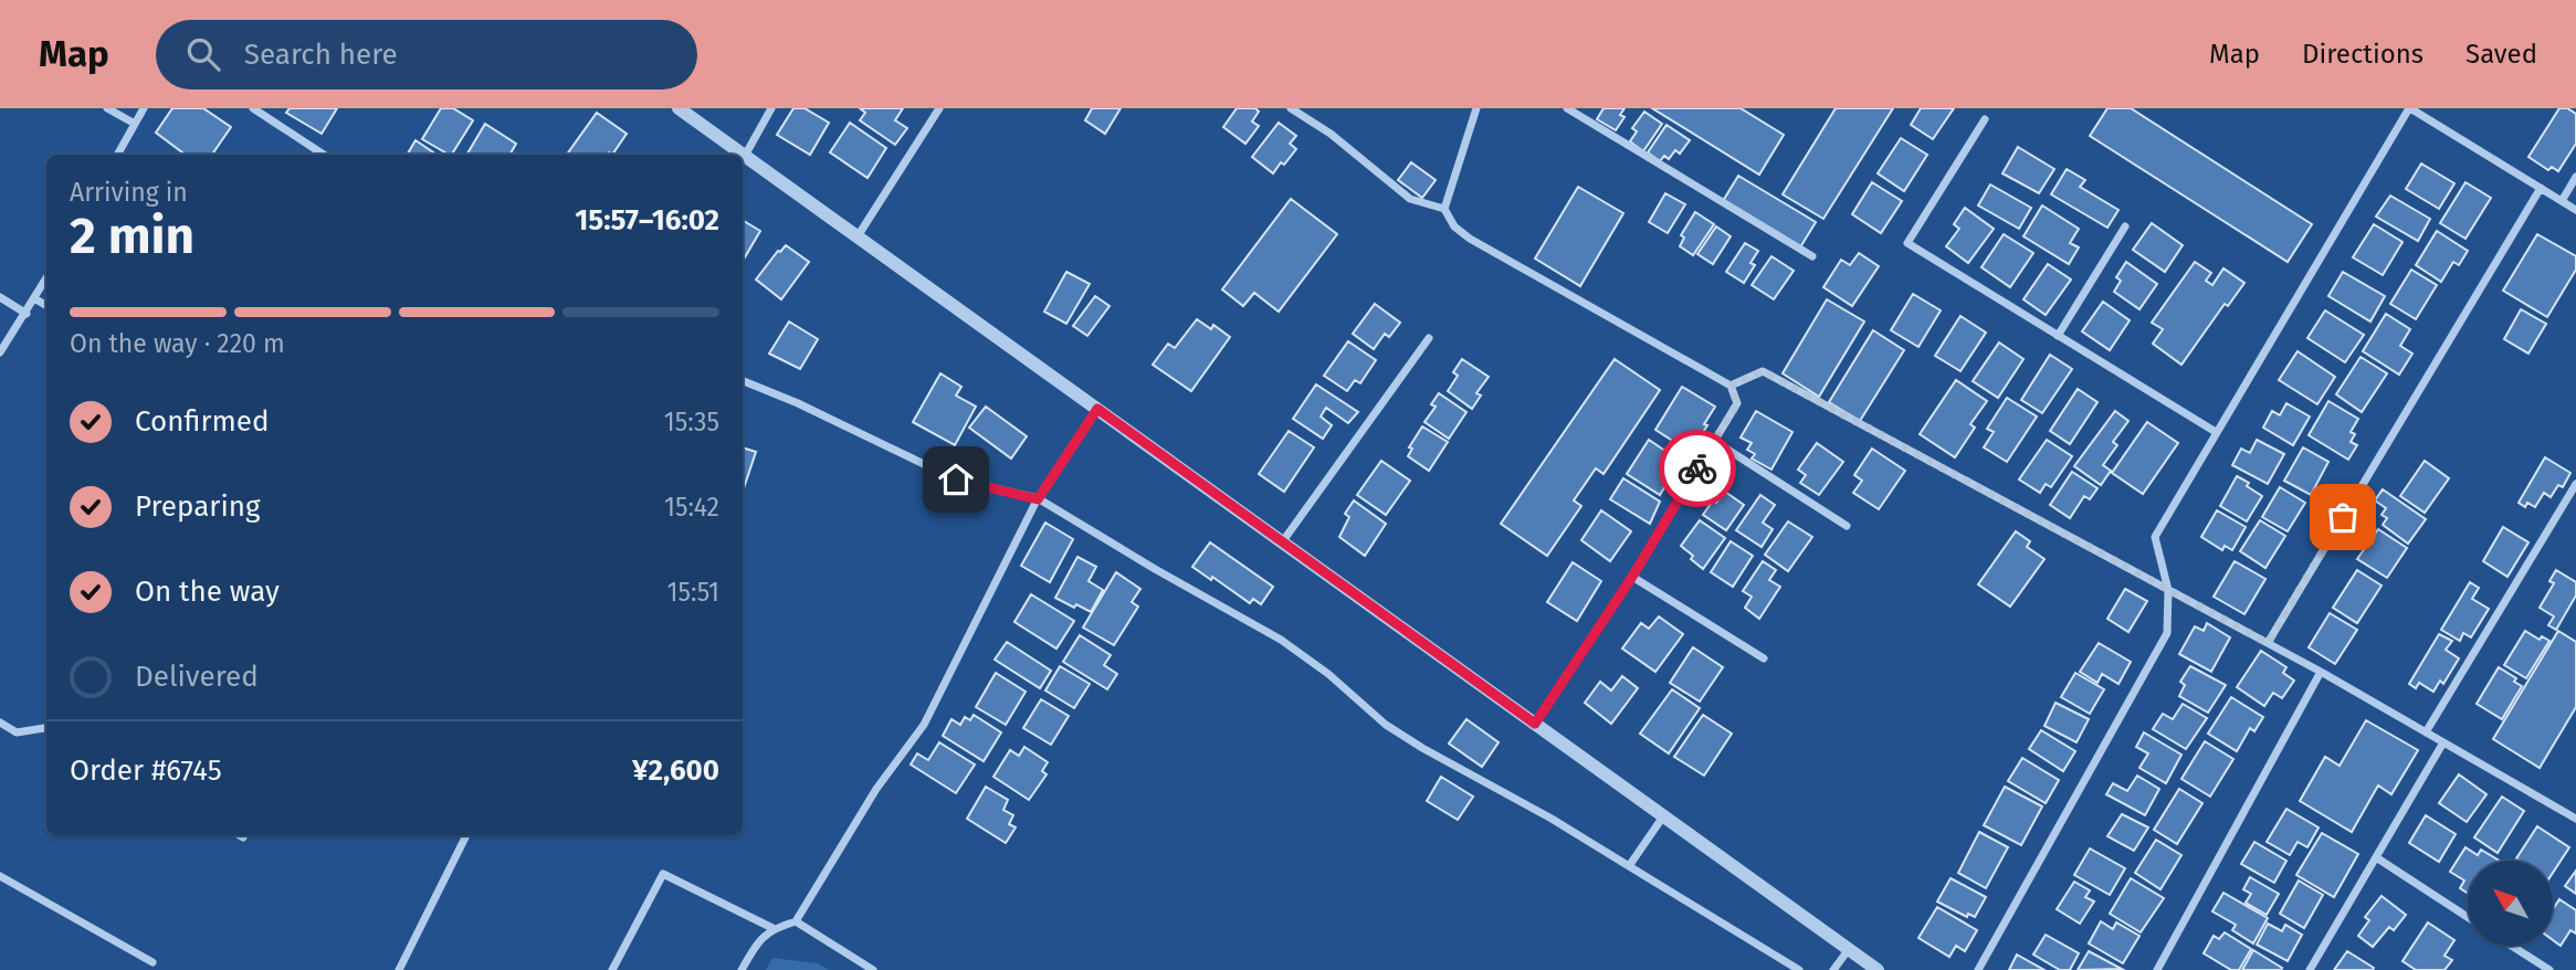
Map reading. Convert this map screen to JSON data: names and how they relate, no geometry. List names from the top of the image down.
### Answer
{
  "north": "top left",
  "page": {
    "header": "Map",
    "search": "Search here",
    "nav": ["Map", "Directions", "Saved"],
    "heading": ["2 min", "Arriving in", "15:57–16:02"],
    "panel": ["Order #6745", "¥2,600"],
    "bar": "On the way · 220 m",
    "list": [
      ["Confirmed", "15:35"],
      ["Preparing", "15:42"],
      ["On the way", "15:51"],
      "Delivered"
    ]
  }
}
